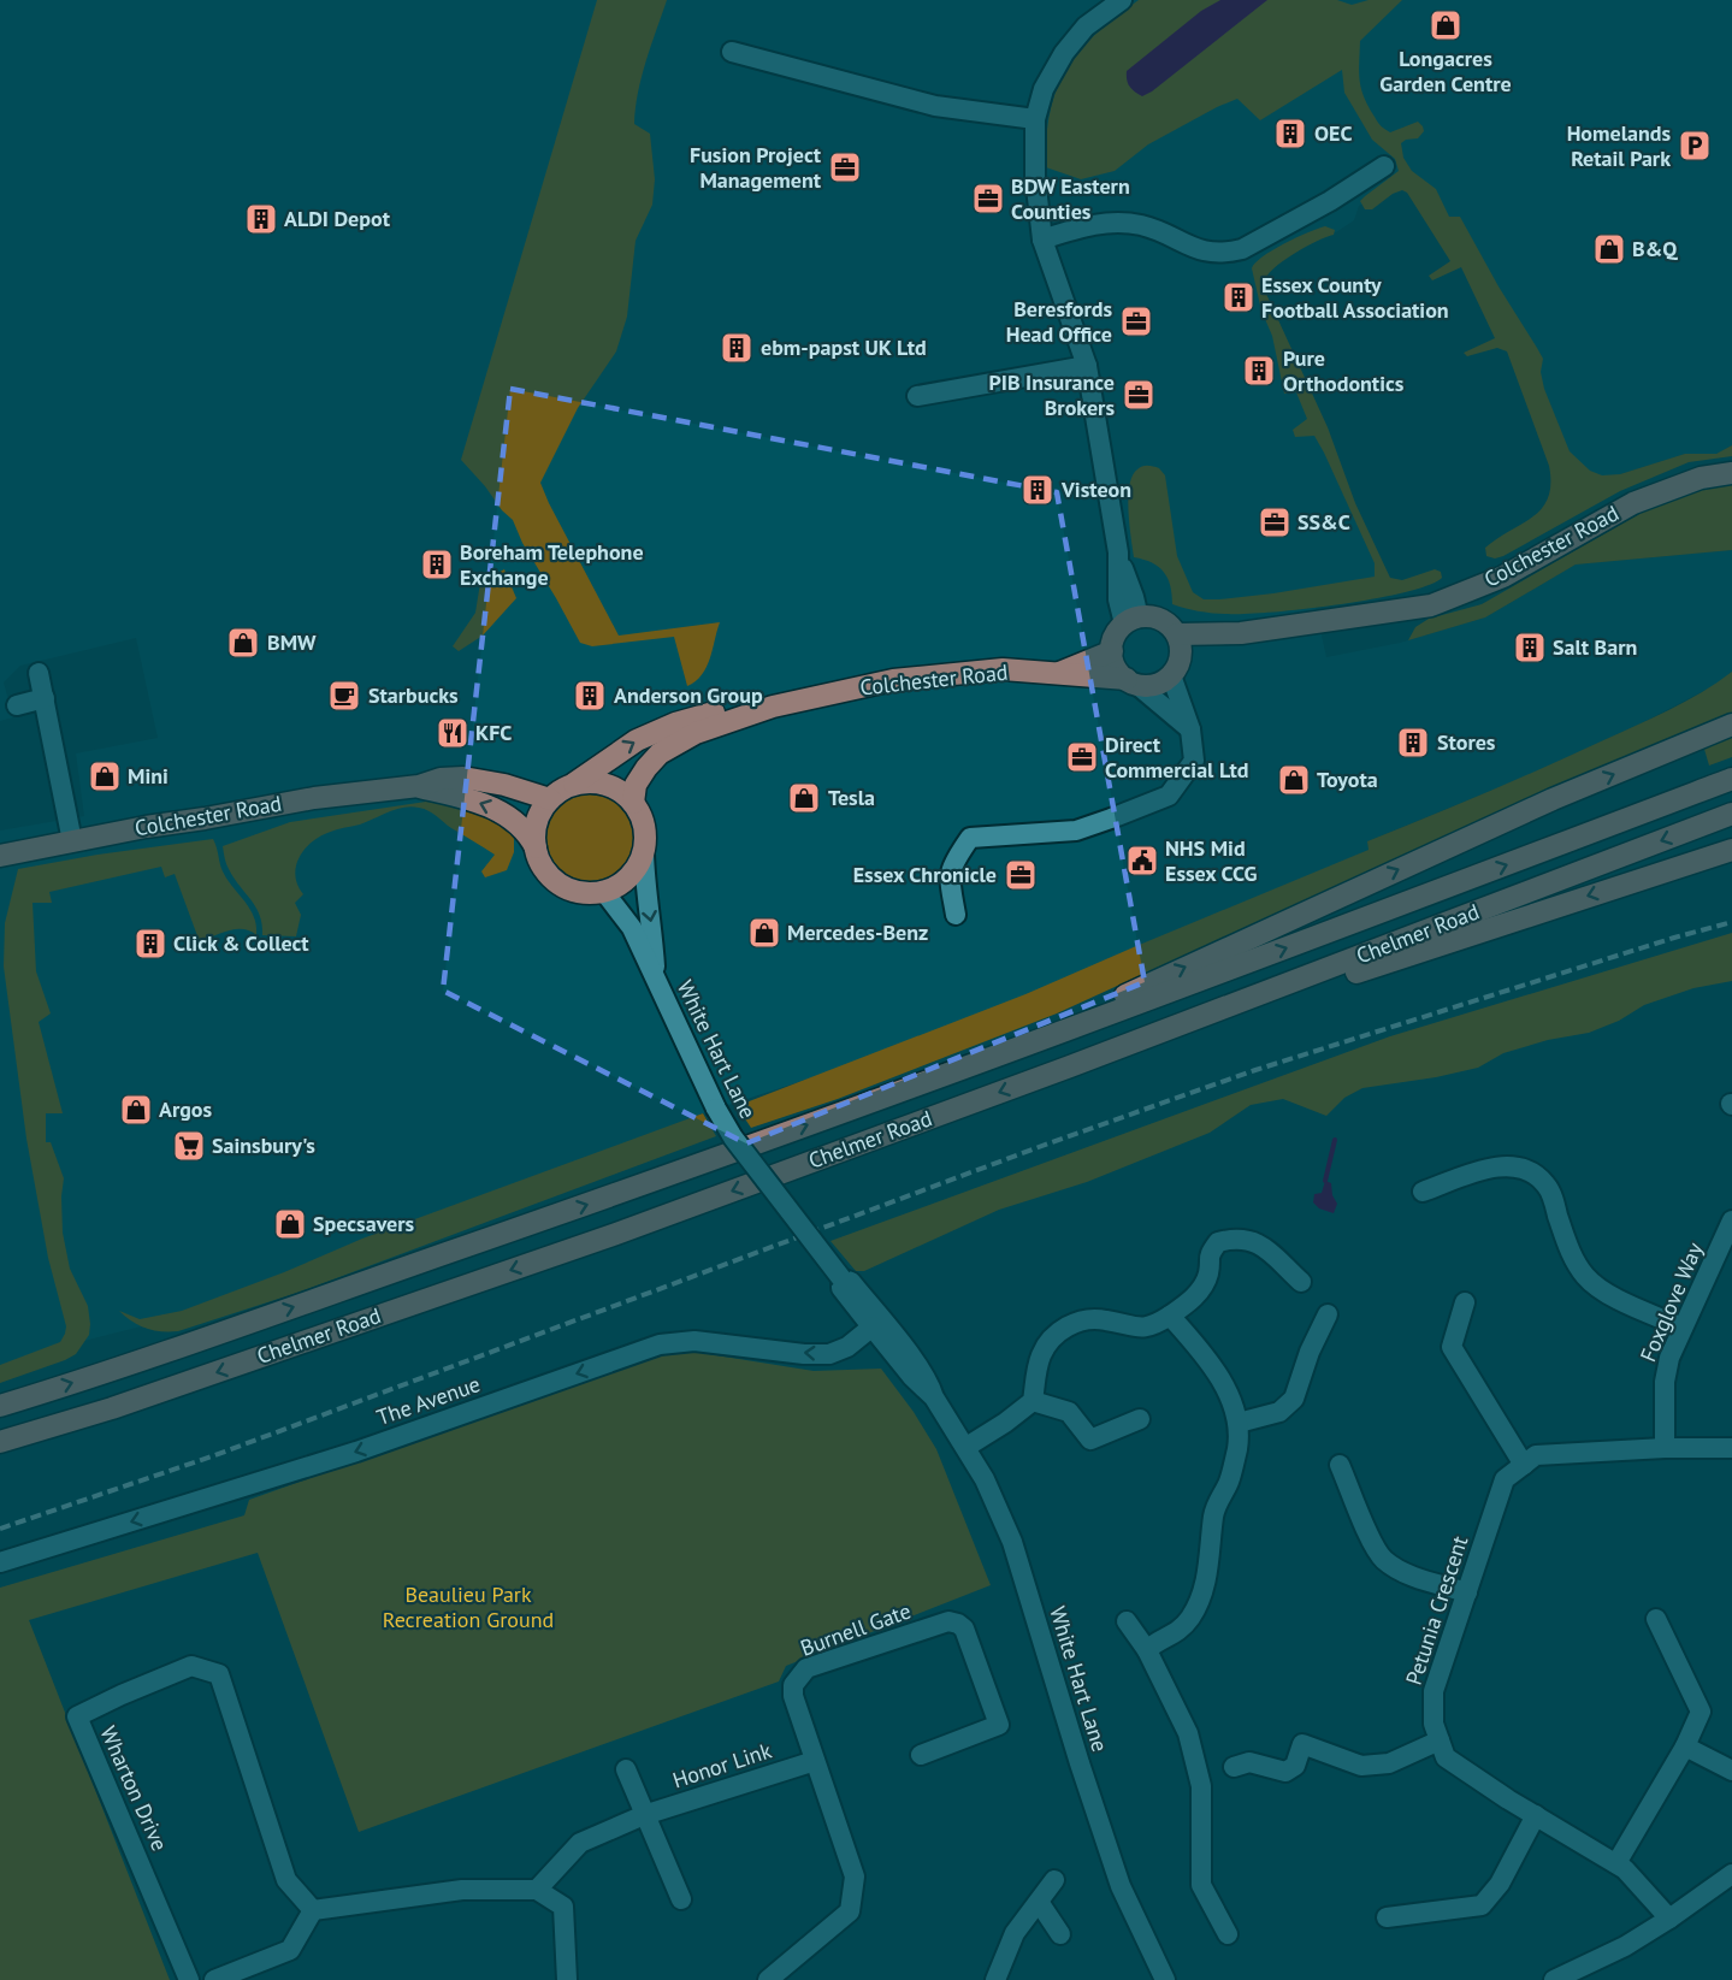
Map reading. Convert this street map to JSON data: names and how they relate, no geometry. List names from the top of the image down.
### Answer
{
  "streets": {
    "main road": ["Colchester Road", "Chelmer Road"],
    "street": [
      "White Hart Lane",
      "Foxglove Way",
      "The Avenue",
      "Petunia Crescent",
      "Burnell Gate",
      "Honor Link",
      "Wharton Drive"
    ]
  },
  "crossings": [
    ["Colchester Road", "White Hart Lane"],
    ["White Hart Lane", "The Avenue"],
    ["Burnell Gate", "Honor Link"]
  ],
  "one_way": ["The Avenue"],
  "parks": ["Beaulieu Park Recreation Ground"],
  "places": {
    "shop": [
      "Longacres Garden Centre",
      "B&Q",
      "BMW",
      "Mini",
      "Toyota",
      "Tesla",
      "Mercedes-Benz",
      "Argos",
      "Specsavers"
    ],
    "building": [
      "OEC",
      "ALDI Depot",
      "Essex County Football Association",
      "ebm-papst UK Ltd",
      "Pure Orthodontics",
      "Visteon",
      "Boreham Telephone Exchange",
      "Salt Barn",
      "Anderson Group",
      "Stores",
      "Click & Collect"
    ],
    "parking": ["Homelands Retail Park"],
    "office": [
      "Fusion Project Management",
      "BDW Eastern Counties",
      "Beresfords Head Office",
      "PIB Insurance Brokers",
      "SS&C",
      "Direct Commercial Ltd",
      "Essex Chronicle"
    ],
    "cafe": ["Starbucks"],
    "restaurant": ["KFC"],
    "public building": ["NHS Mid Essex CCG"],
    "supermarket": ["Sainsbury's"]
  }
}
